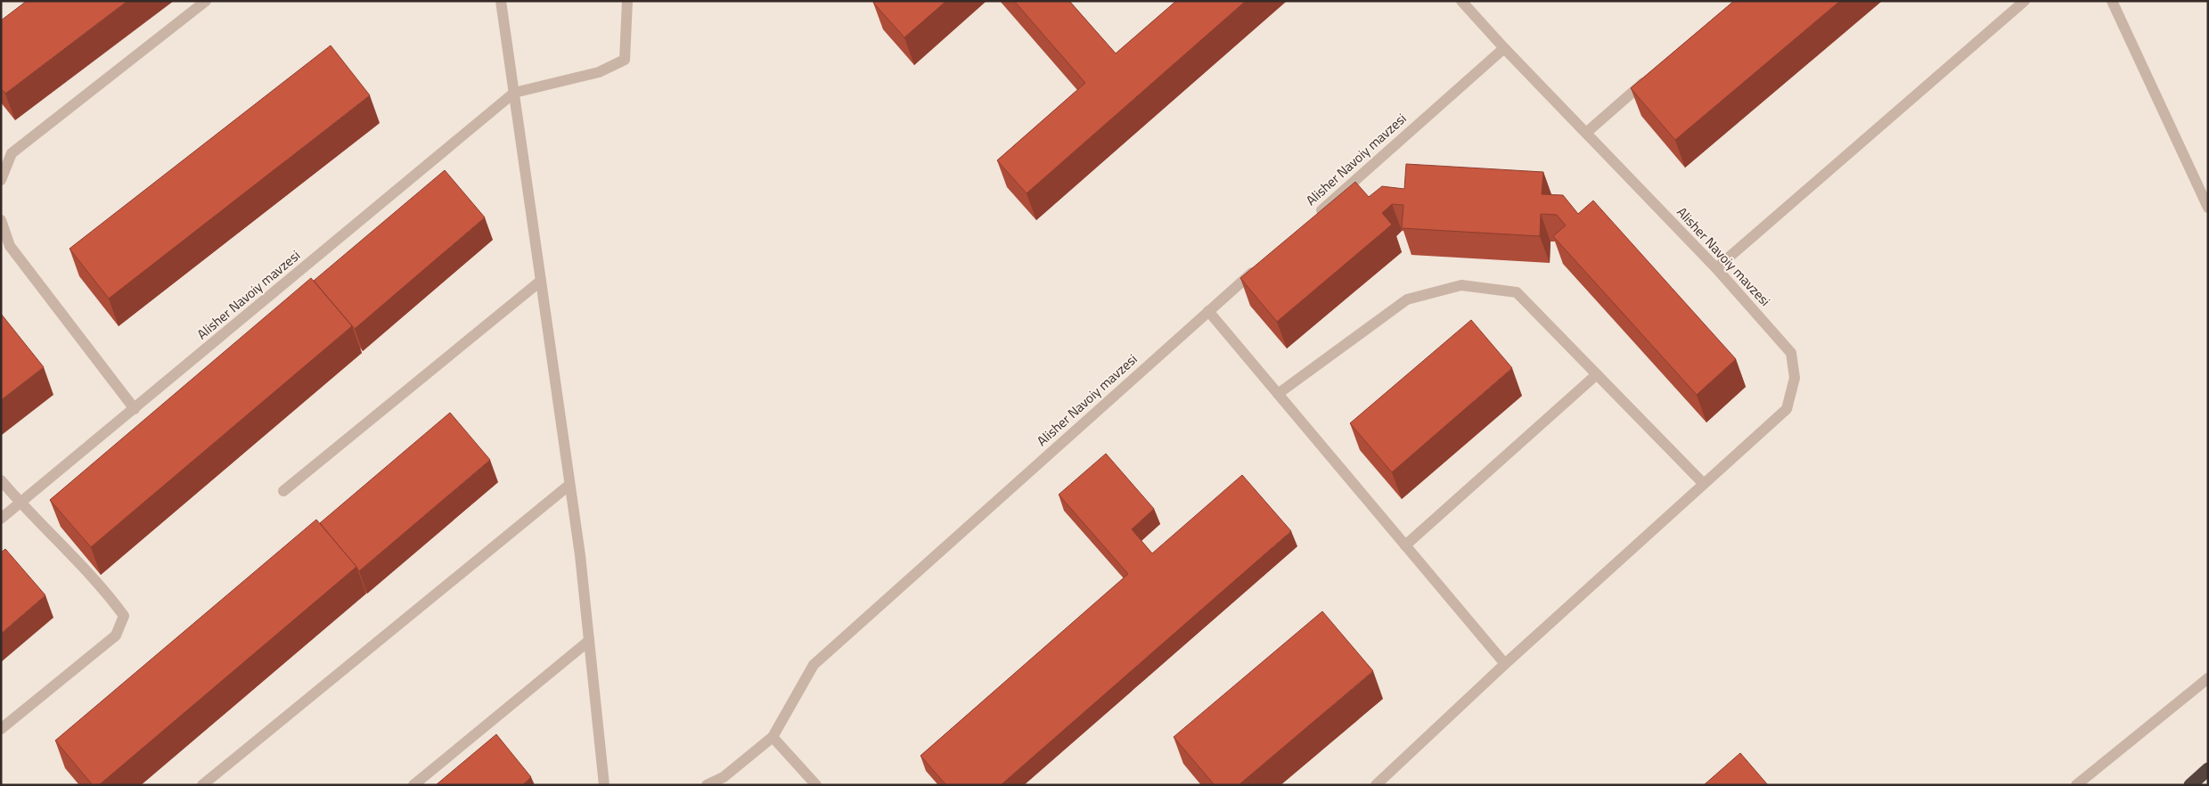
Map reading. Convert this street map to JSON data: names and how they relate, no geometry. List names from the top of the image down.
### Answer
{
  "streets": {
    "street": ["Alisher Navoiy mavzesi"]
  }
}
